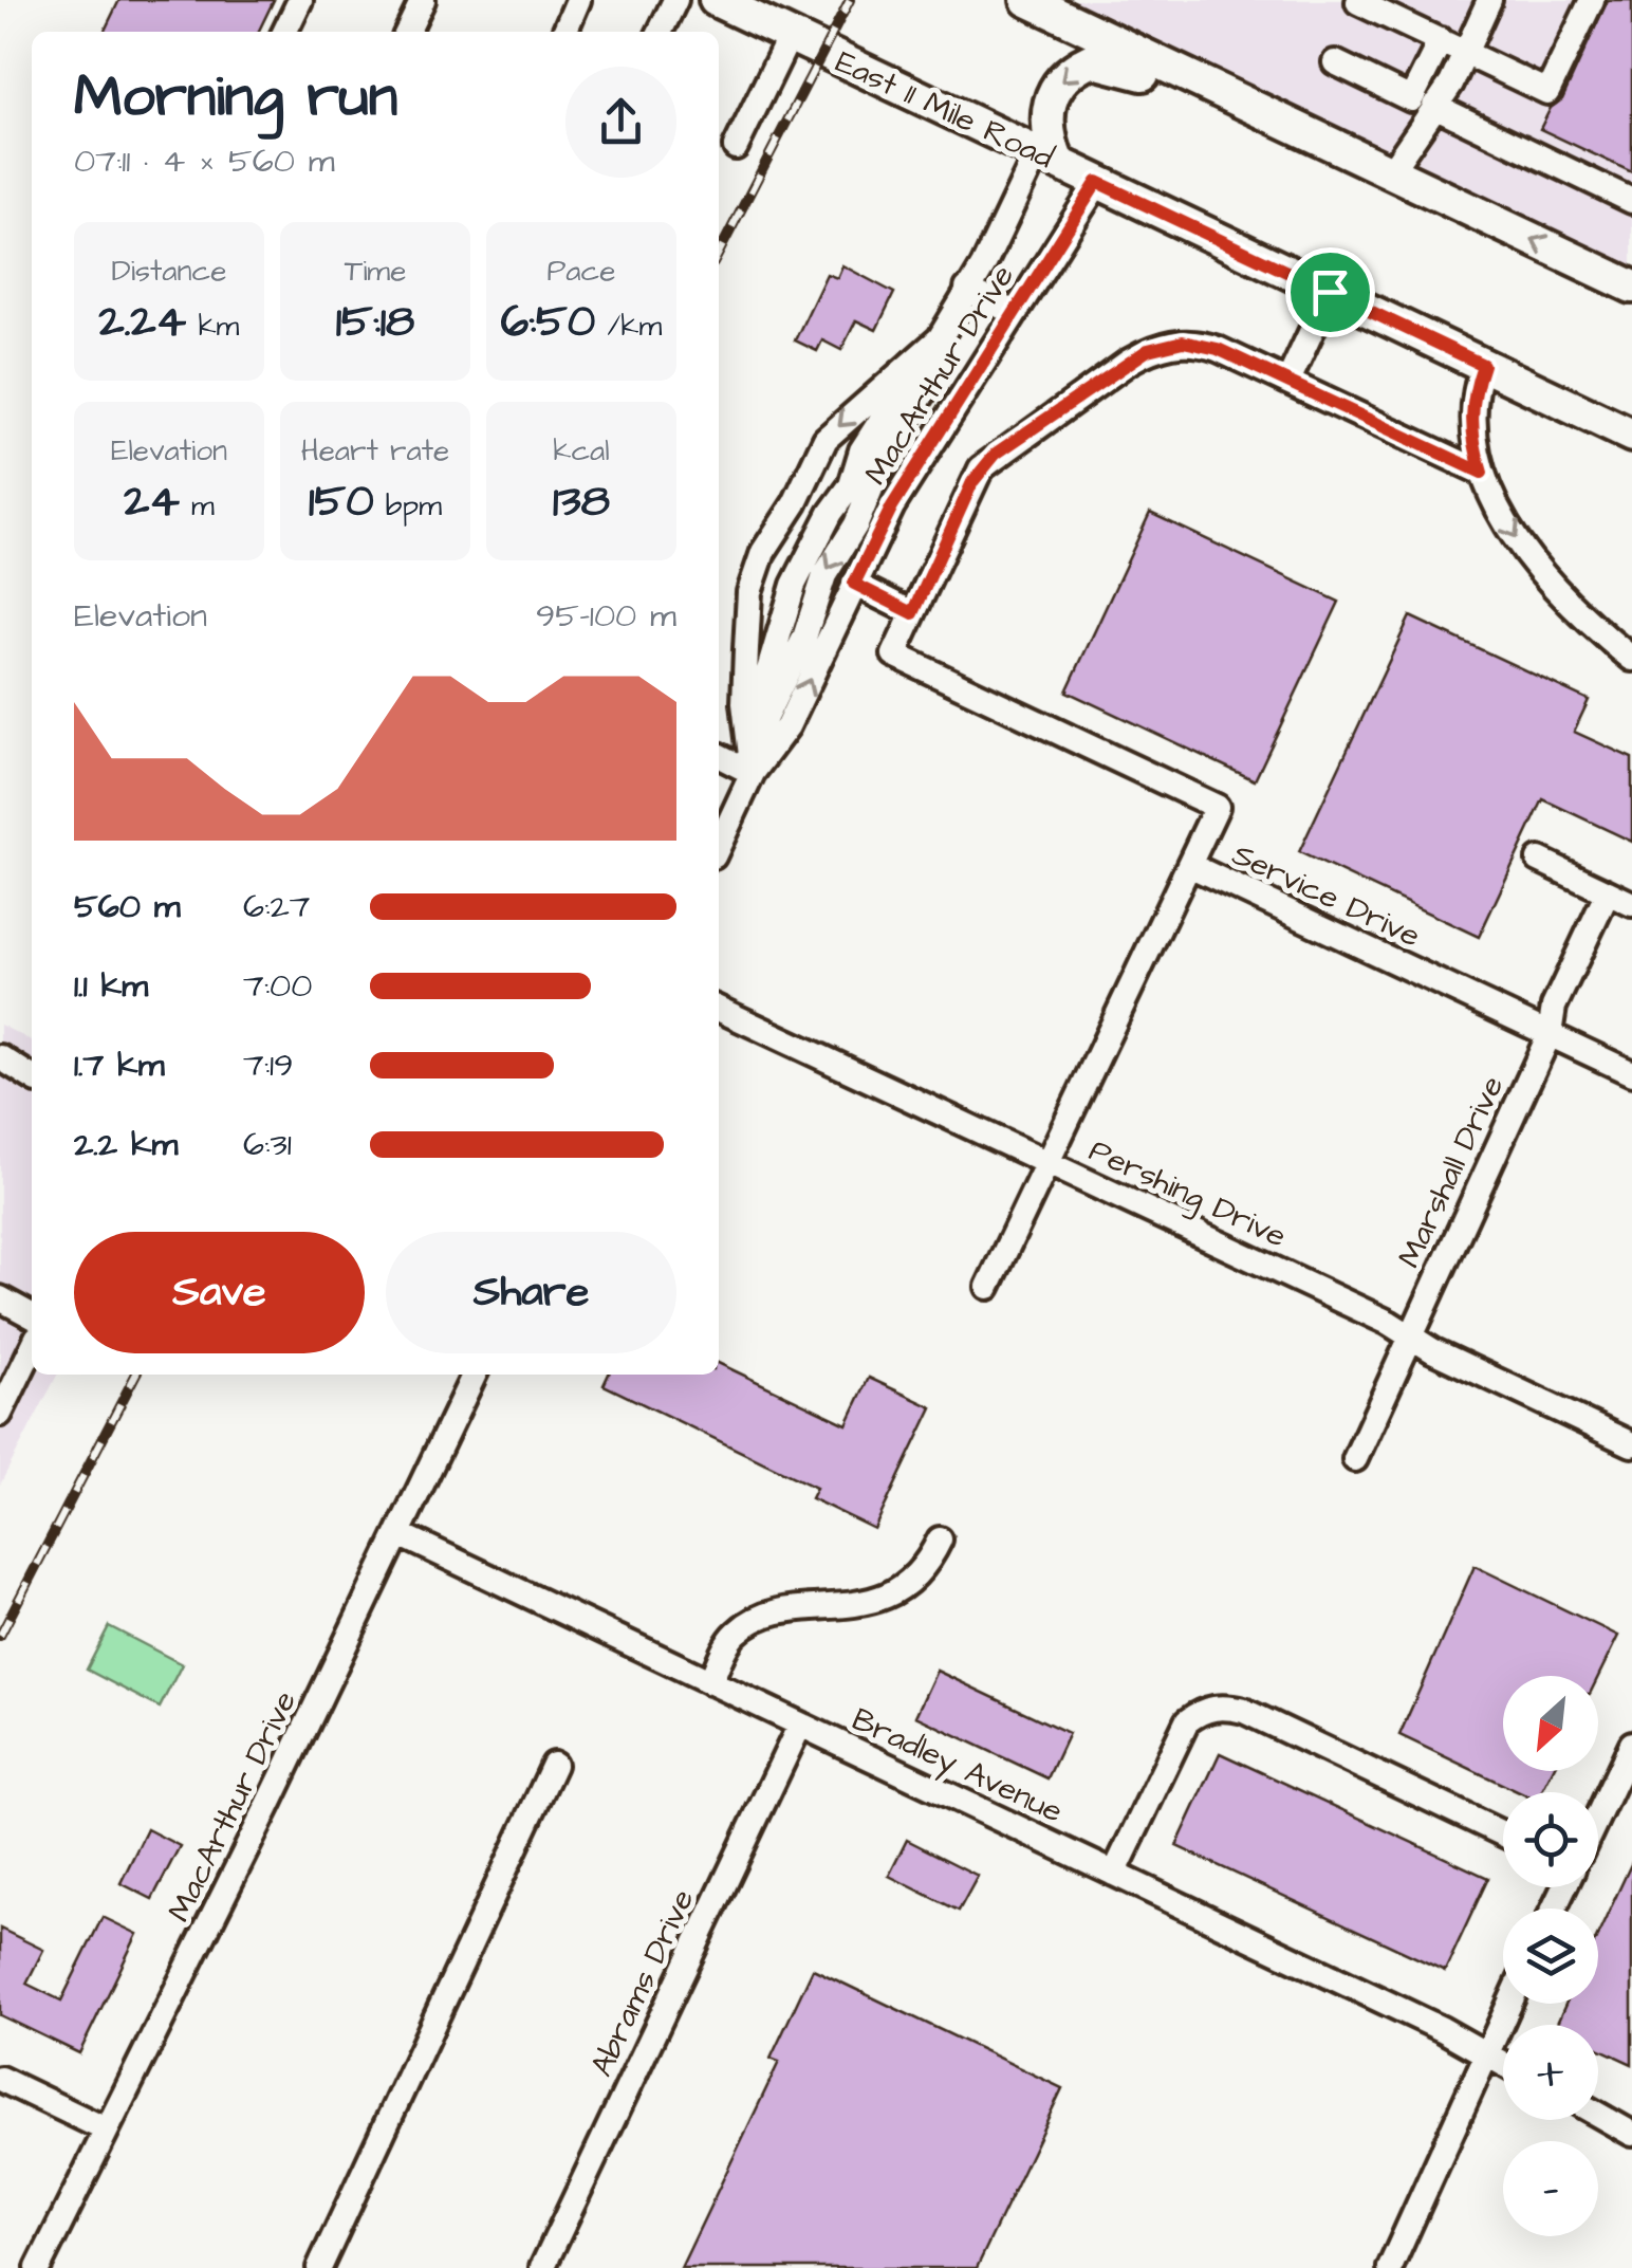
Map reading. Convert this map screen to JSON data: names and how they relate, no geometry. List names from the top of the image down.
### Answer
{
  "streets": {
    "main road": ["East 11 Mile Road"],
    "street": [
      "MacArthur Drive",
      "Service Drive",
      "Marshall Drive",
      "Pershing Drive",
      "Bradley Avenue",
      "Abrams Drive"
    ]
  },
  "crossings": [
    ["East 11 Mile Road", "MacArthur Drive"],
    ["MacArthur Drive", "Bradley Avenue"],
    ["Service Drive", "Marshall Drive"],
    ["Marshall Drive", "Pershing Drive"],
    ["Bradley Avenue", "Abrams Drive"]
  ],
  "north": "bottom left",
  "page": {
    "heading": ["Morning run", "07:11 · 4 × 560 m"],
    "stats": [
      ["Distance", "2.24 km"],
      ["Time", "15:18"],
      ["Pace", "6:50 /km"],
      ["Elevation", "24 m"],
      ["Heart rate", "150 bpm"],
      ["kcal", "138"]
    ],
    "chart": ["Elevation", "95–100 m"],
    "list": [
      {
        "name": "560 m",
        "note": "6:27"
      },
      {
        "name": "1.1 km",
        "note": "7:00"
      },
      {
        "name": "1.7 km",
        "note": "7:19"
      },
      {
        "name": "2.2 km",
        "note": "6:31"
      }
    ],
    "buttons": ["Save", "Share"],
    "map_buttons": ["+", "−"]
  }
}
